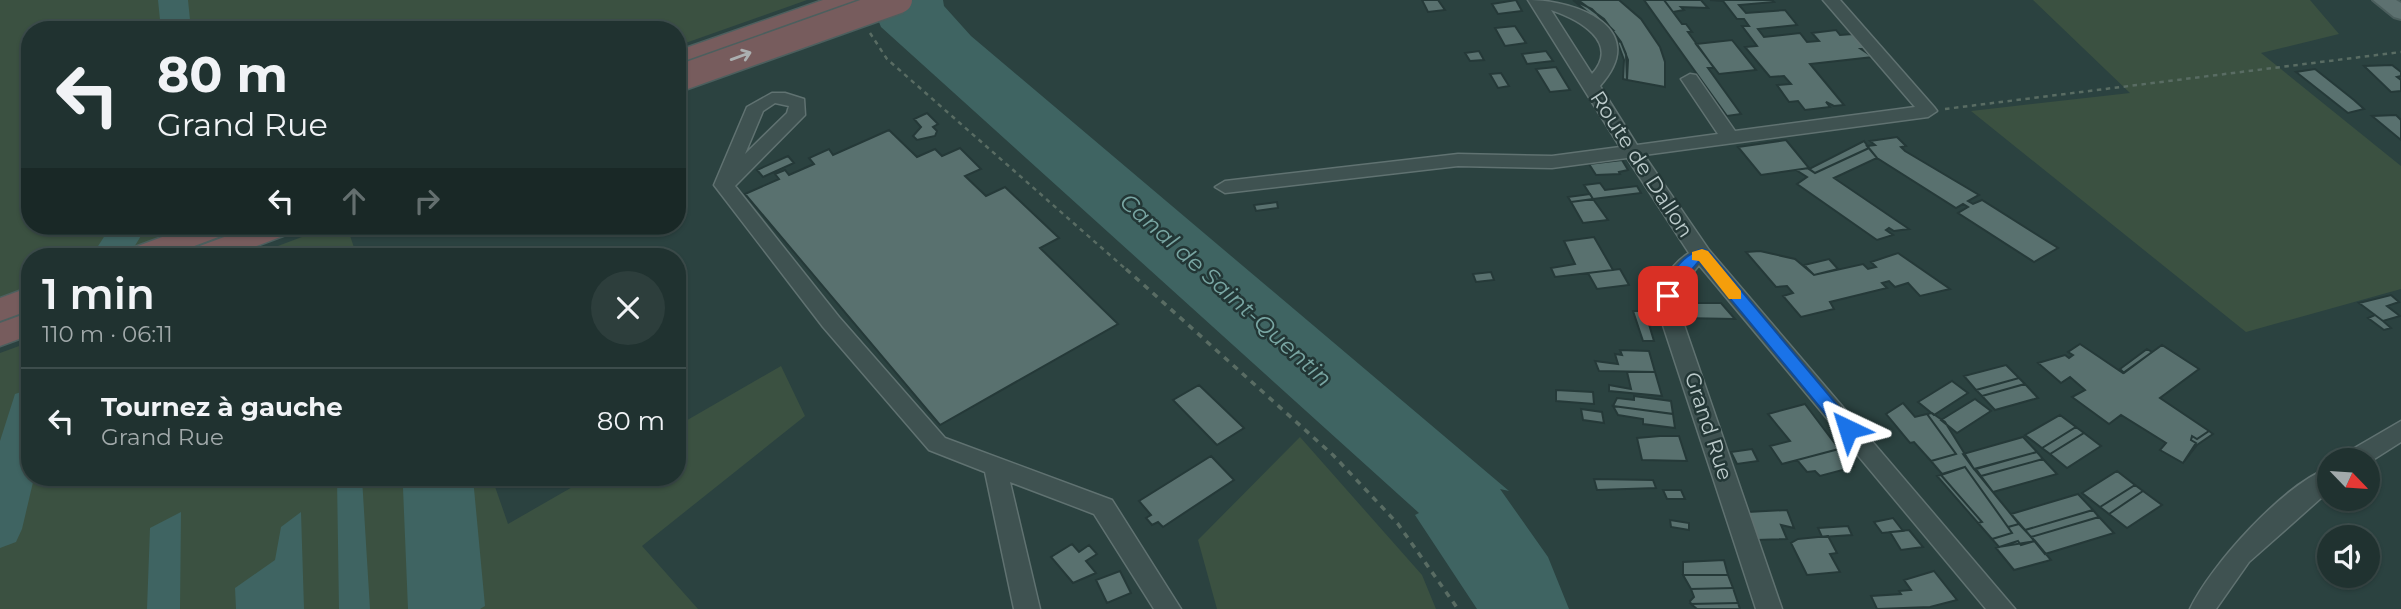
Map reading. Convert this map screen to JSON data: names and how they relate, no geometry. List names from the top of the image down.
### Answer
{
  "streets": {
    "street": ["Route de Dallon", "Grand Rue"]
  },
  "crossings": [
    ["Route de Dallon", "Grand Rue"]
  ],
  "water": ["Canal de Saint-Quentin"],
  "north": "bottom right",
  "page": {
    "turn": ["80 m", "Grand Rue"],
    "heading": ["1 min", "110 m · 06:11"],
    "list": [
      {
        "name": "Tournez à gauche",
        "note": "Grand Rue",
        "value": "80 m"
      }
    ]
  }
}
